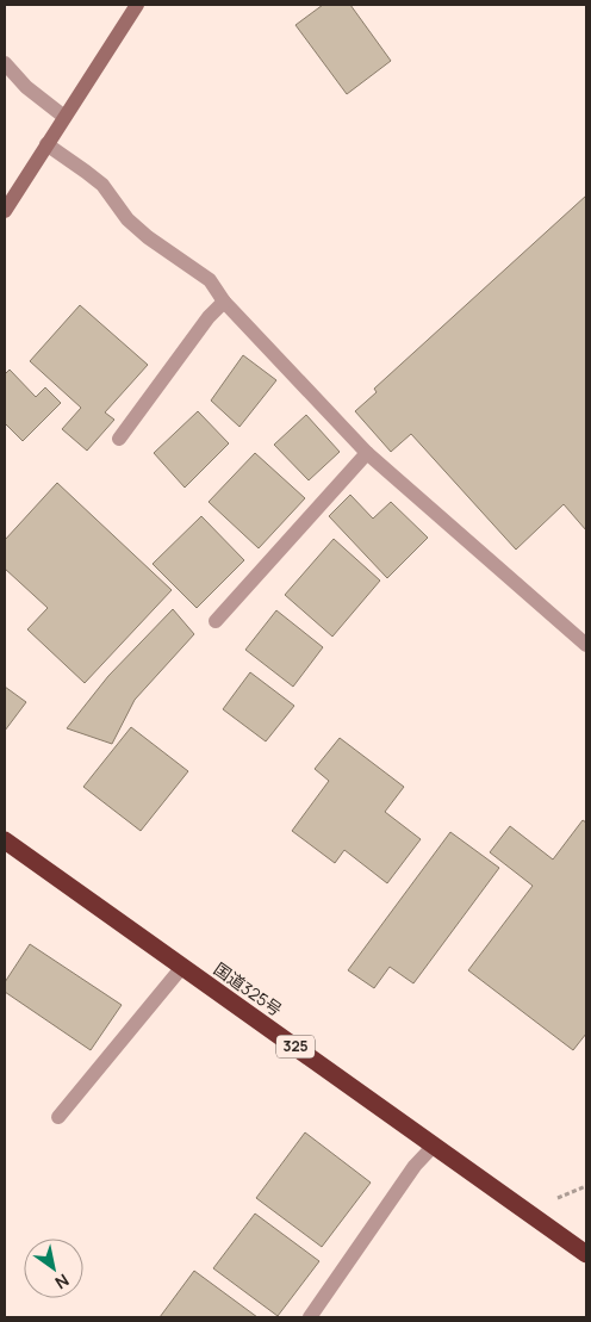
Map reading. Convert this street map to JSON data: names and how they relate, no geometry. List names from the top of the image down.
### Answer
{
  "streets": {
    "highway": ["国道325号", "325"]
  },
  "north": "bottom right"
}
